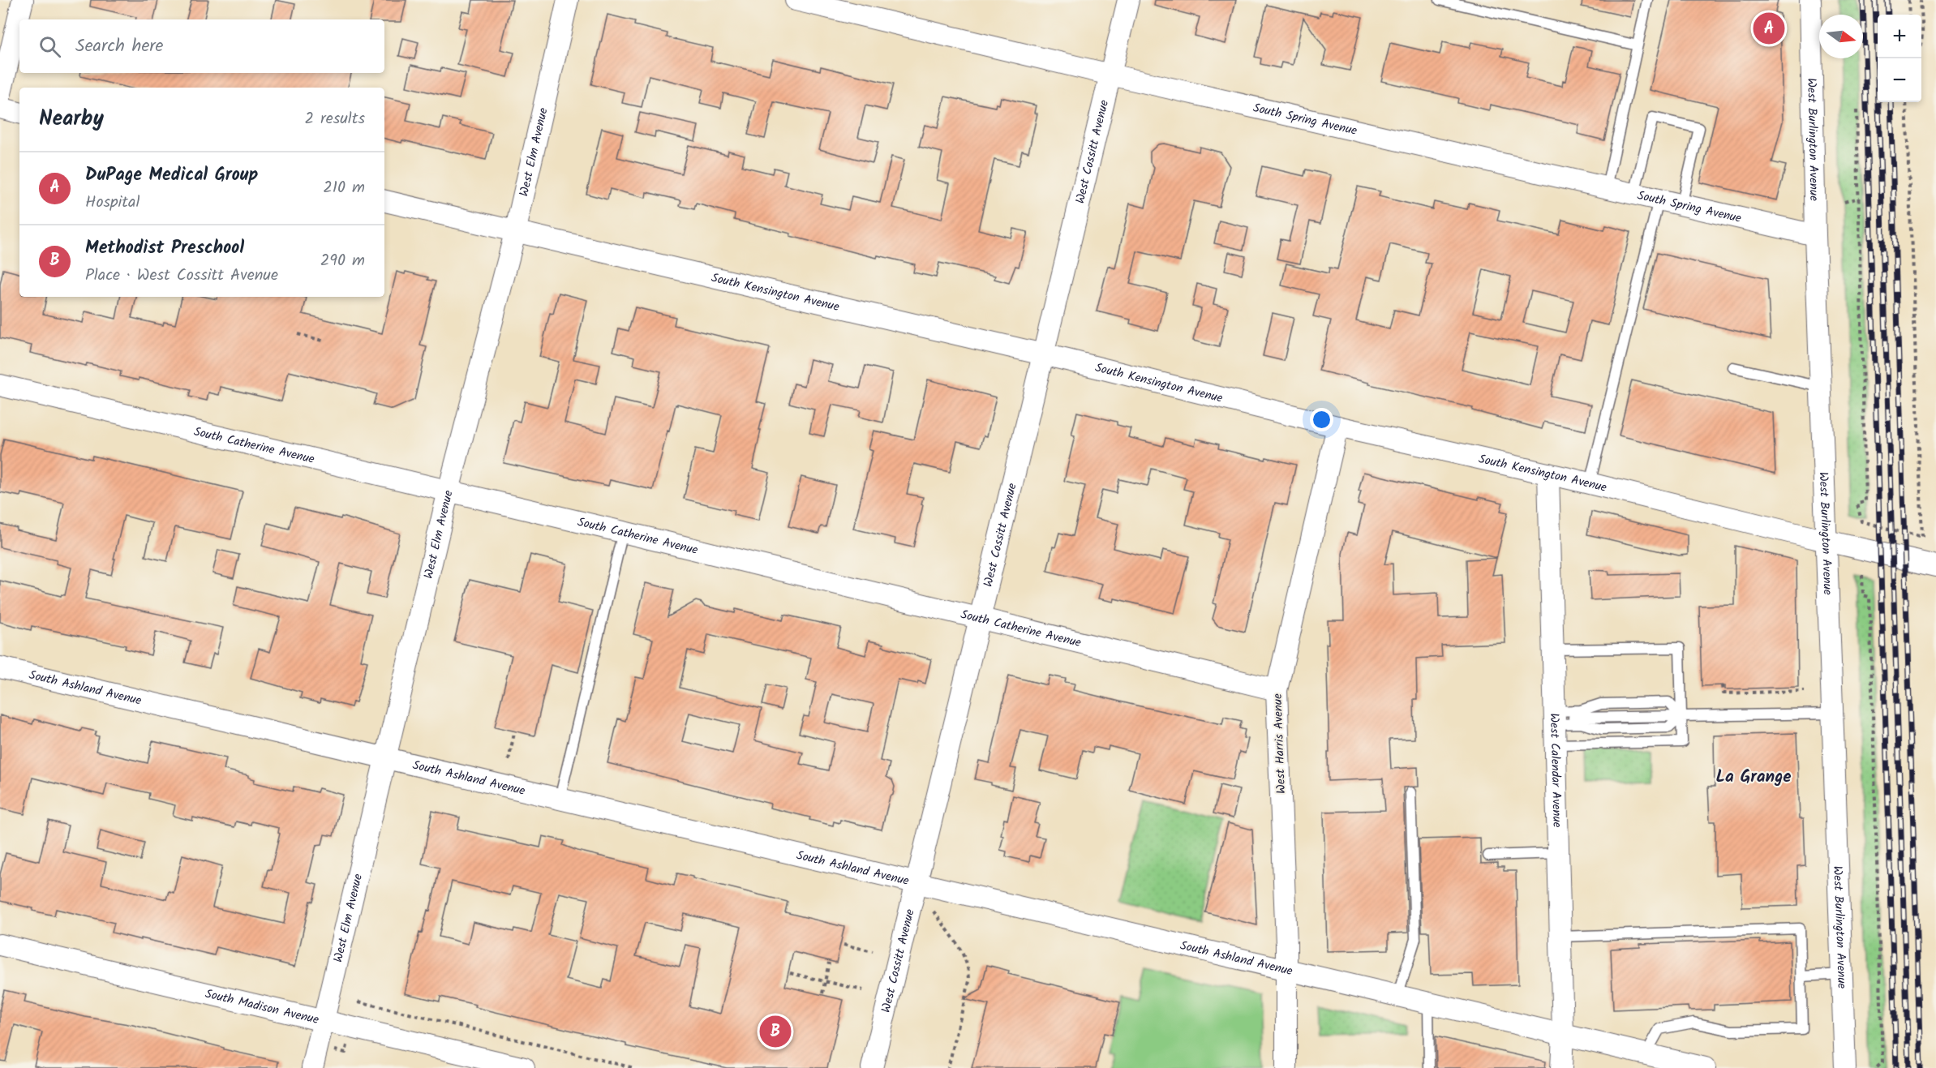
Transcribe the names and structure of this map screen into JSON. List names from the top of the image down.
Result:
{
  "streets": {
    "street": [
      "South Spring Avenue",
      "West Burlington Avenue",
      "West Elm Avenue",
      "West Cossitt Avenue",
      "South Kensington Avenue",
      "South Catherine Avenue",
      "South Ashland Avenue",
      "West Harris Avenue",
      "West Calendar Avenue",
      "South Madison Avenue"
    ]
  },
  "crossings": [
    ["South Spring Avenue", "West Burlington Avenue"],
    ["South Spring Avenue", "West Cossitt Avenue"],
    ["West Burlington Avenue", "South Kensington Avenue"],
    ["West Elm Avenue", "South Kensington Avenue"],
    ["West Elm Avenue", "South Catherine Avenue"],
    ["West Elm Avenue", "South Ashland Avenue"],
    ["West Elm Avenue", "South Madison Avenue"],
    ["West Cossitt Avenue", "South Kensington Avenue"],
    ["West Cossitt Avenue", "South Catherine Avenue"],
    ["West Cossitt Avenue", "South Ashland Avenue"],
    ["South Kensington Avenue", "West Harris Avenue"],
    ["South Kensington Avenue", "West Calendar Avenue"],
    ["South Catherine Avenue", "West Harris Avenue"],
    ["South Ashland Avenue", "West Harris Avenue"],
    ["South Ashland Avenue", "West Calendar Avenue"]
  ],
  "districts": ["La Grange"],
  "north": "right",
  "page": {
    "pins": ["A", "B"],
    "map_buttons": ["+", "−"],
    "search": "Search here",
    "heading": ["Nearby", "2 results"],
    "list": [
      {
        "mark": "A",
        "name": "DuPage Medical Group",
        "note": "Hospital",
        "value": "210 m"
      },
      {
        "mark": "B",
        "name": "Methodist Preschool",
        "note": "Place · West Cossitt Avenue",
        "value": "290 m"
      }
    ]
  }
}
